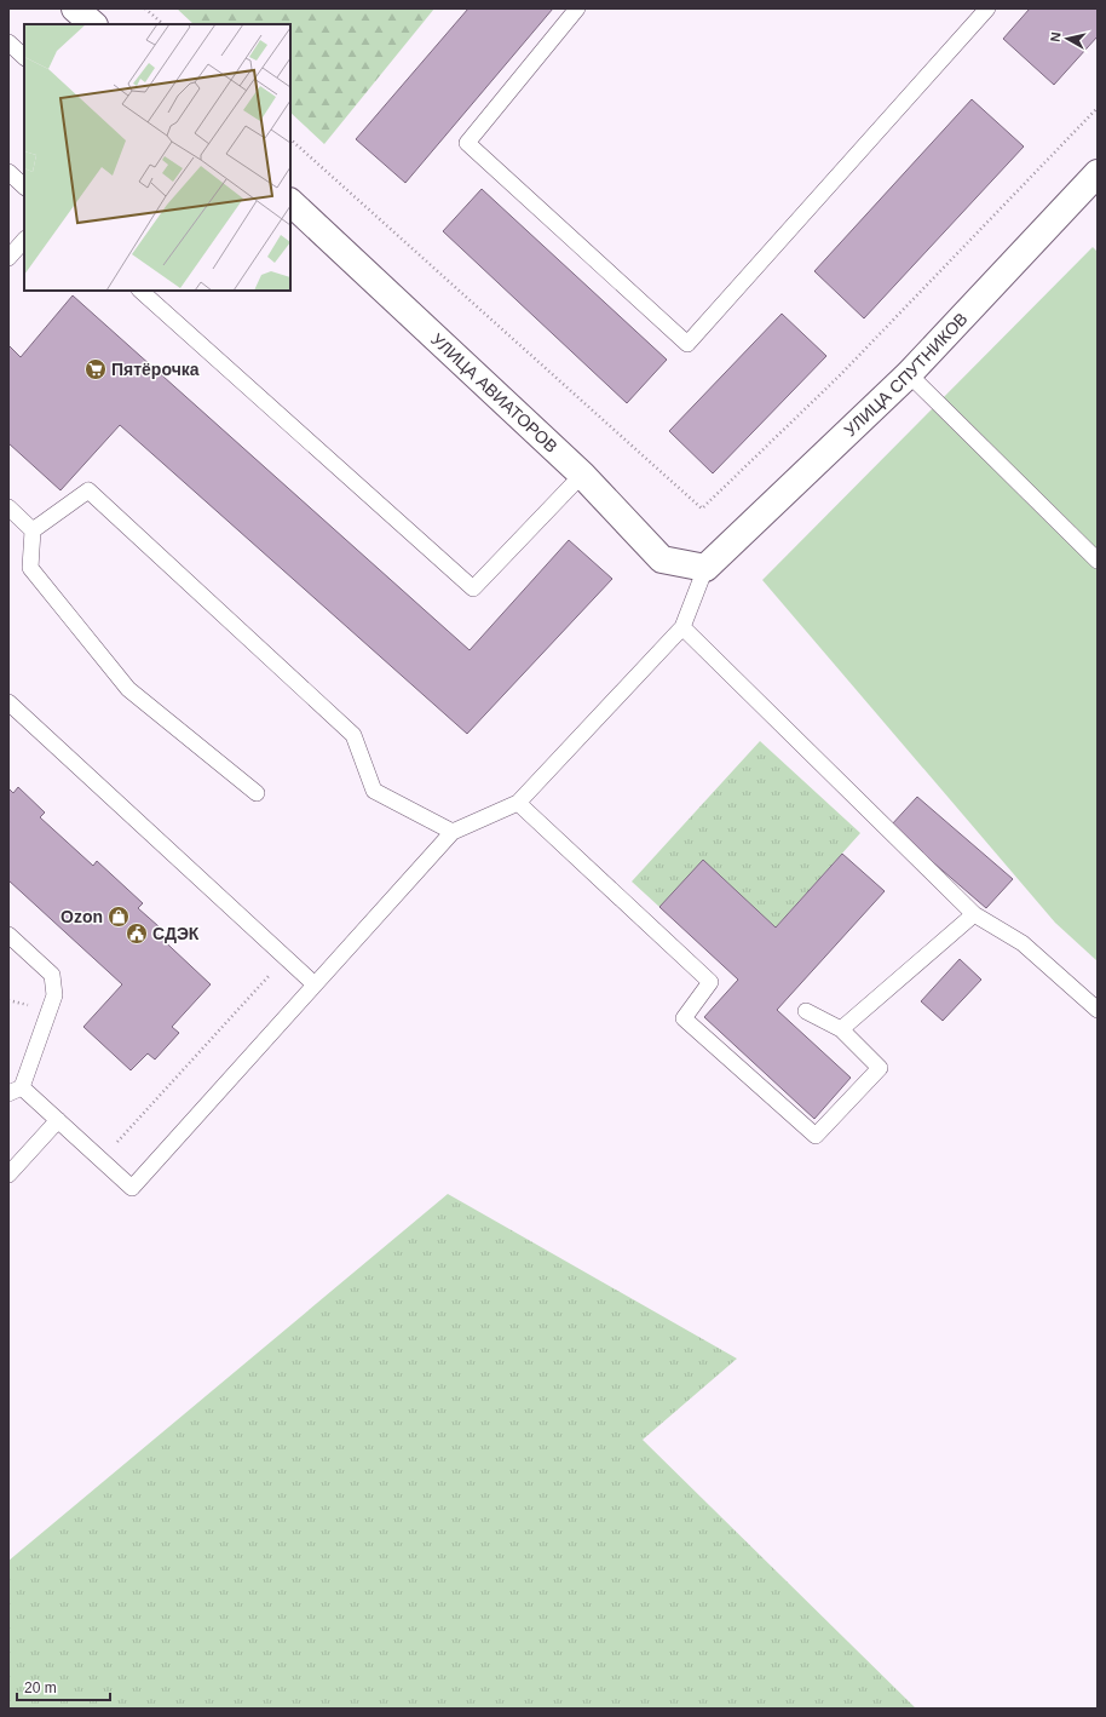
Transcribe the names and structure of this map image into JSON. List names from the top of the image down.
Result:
{
  "streets": {
    "street": ["УЛИЦА СПУТНИКОВ", "УЛИЦА АВИАТОРОВ"]
  },
  "crossings": [
    ["УЛИЦА СПУТНИКОВ", "УЛИЦА АВИАТОРОВ"]
  ],
  "places": {
    "supermarket": ["Пятёрочка"],
    "shop": ["Ozon"],
    "public building": ["СДЭК"]
  },
  "scale_bar": "20 m",
  "north": "left"
}
